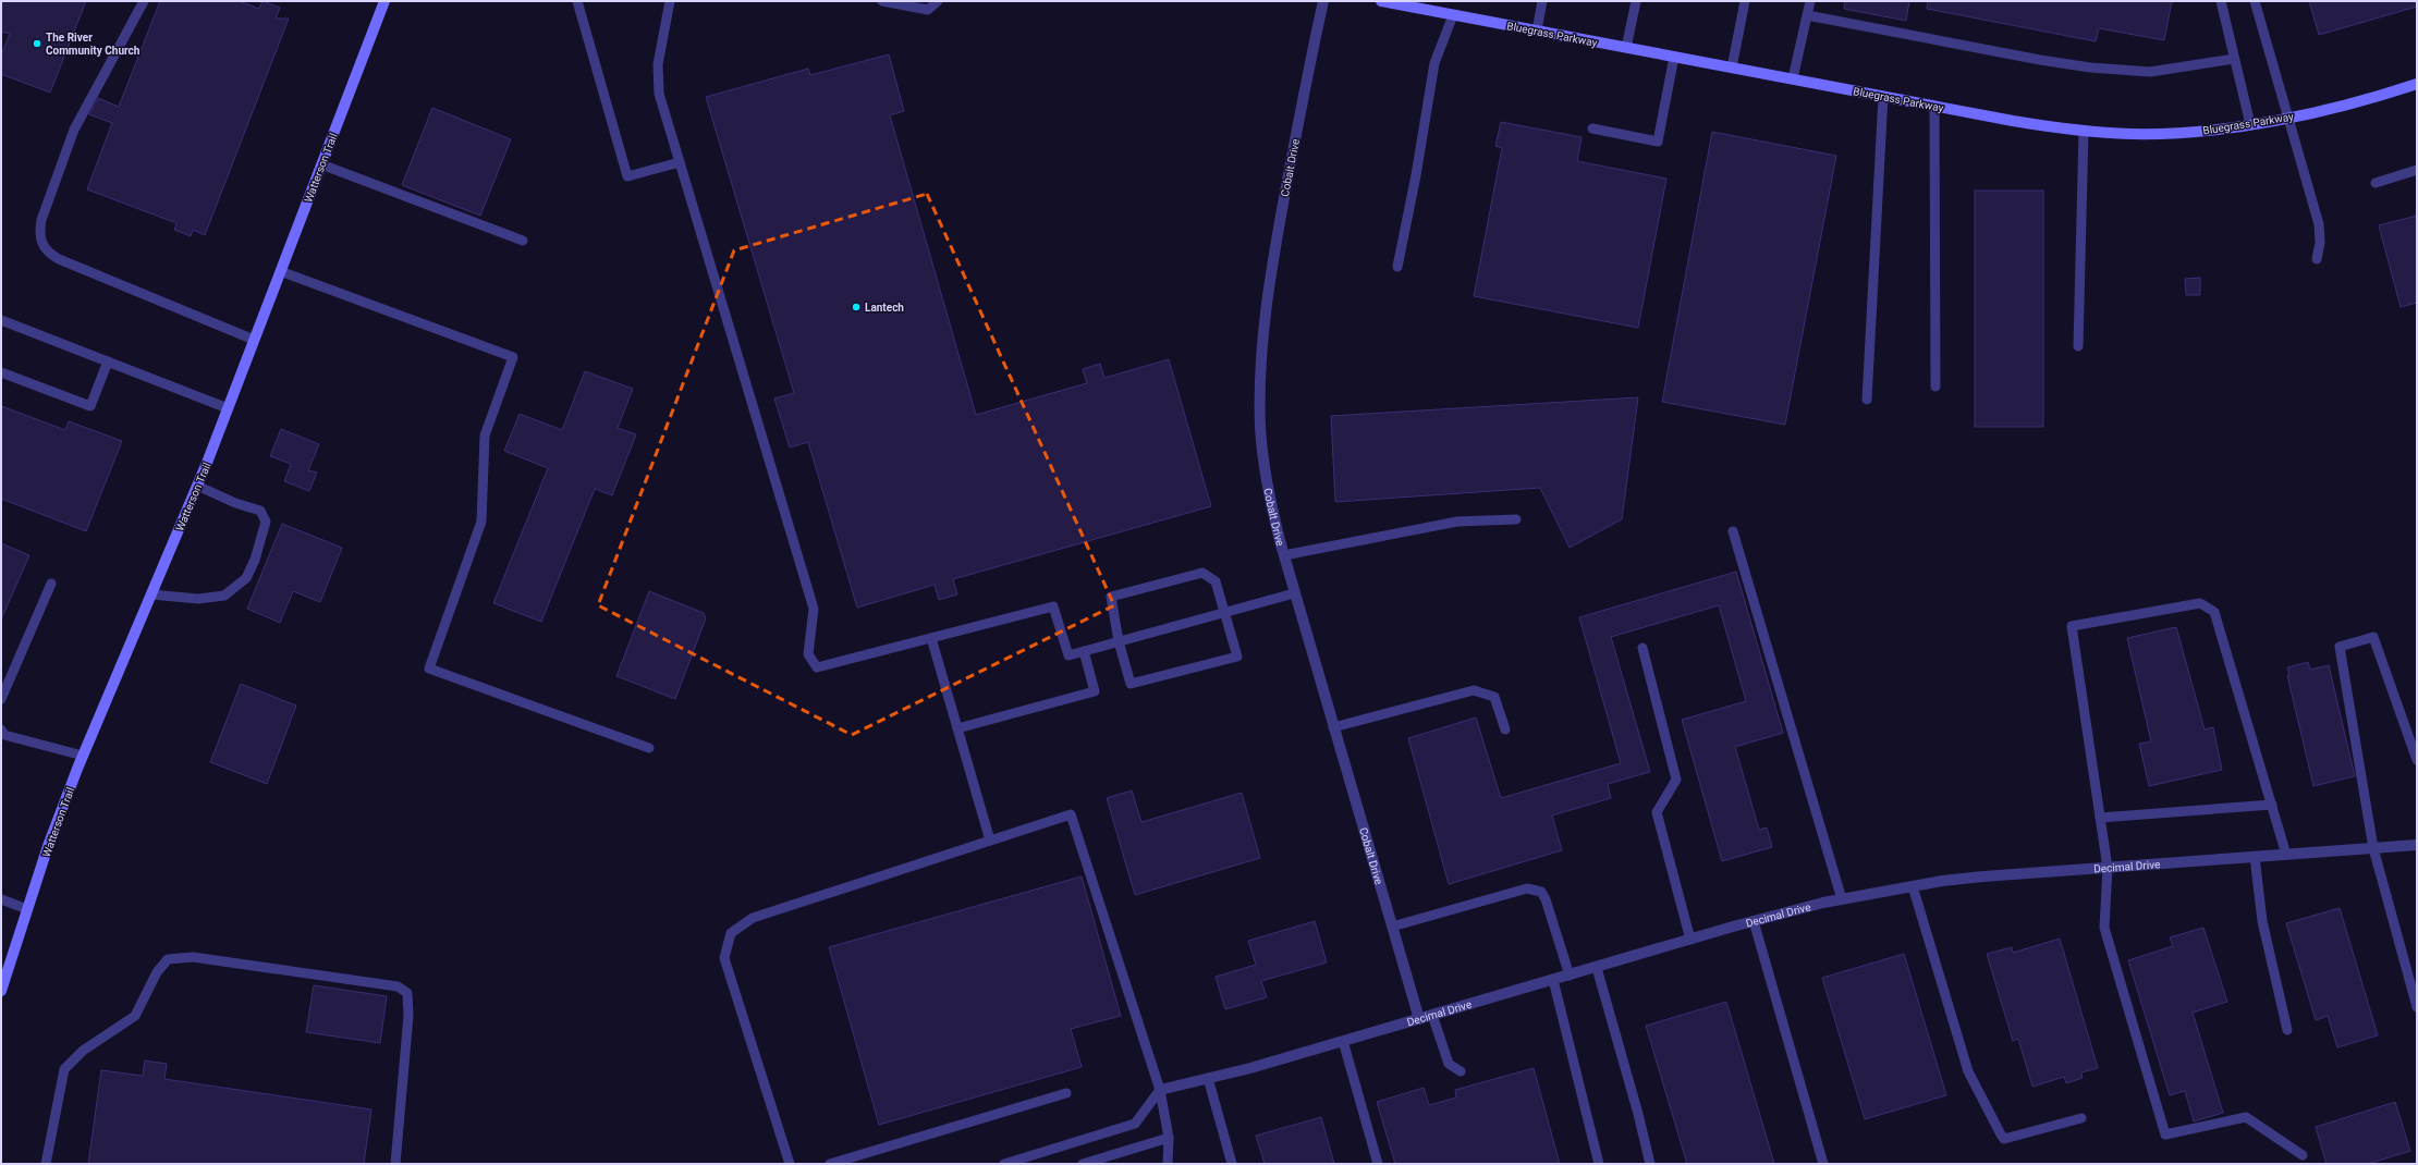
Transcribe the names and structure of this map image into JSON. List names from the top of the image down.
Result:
{
  "streets": {
    "main road": ["Bluegrass Parkway", "Watterson Trail"],
    "street": ["Cobalt Drive", "Decimal Drive"]
  },
  "crossings": [
    ["Cobalt Drive", "Decimal Drive"]
  ],
  "places": ["The River Community Church", "Lantech"]
}
